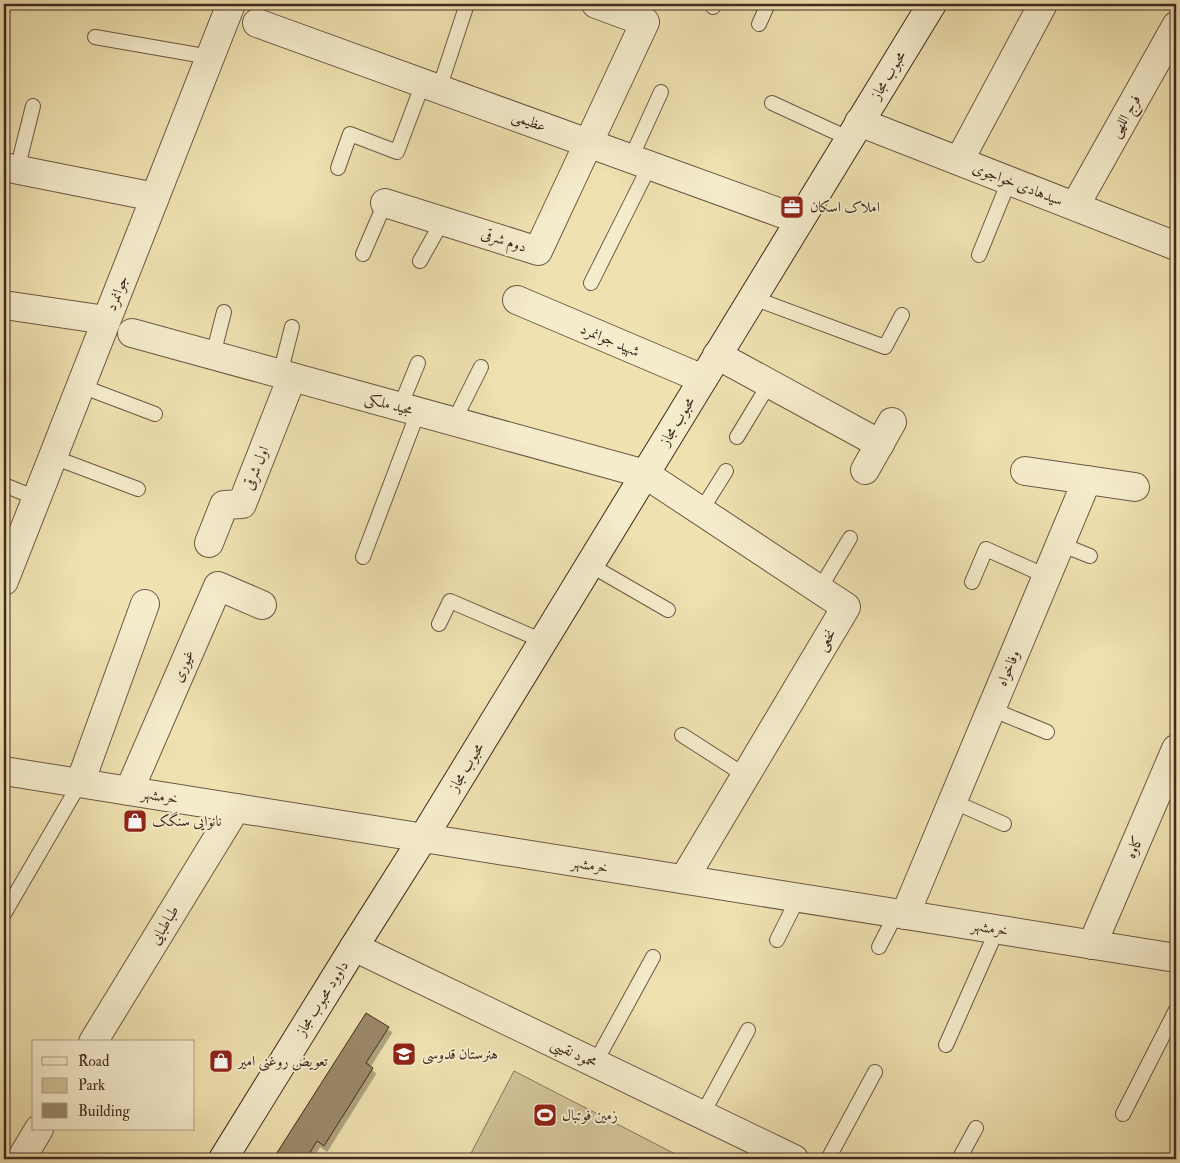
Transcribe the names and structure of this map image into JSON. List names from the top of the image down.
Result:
{
  "streets": {
    "street": [
      "محبوب مجاز",
      "فرج اللهی",
      "عظیمی",
      "سیدهادی خواجوی",
      "دوم شرقی",
      "جوانمرد",
      "شهید جوانمرد",
      "مجید ملکی",
      "اول شرقی",
      "نخعی",
      "غیوری",
      "وفاخواه",
      "خرمشهر",
      "کاوه",
      "طباطبایی",
      "داوود محبوب مجاز",
      "محمود نقیبی"
    ]
  },
  "crossings": [
    ["محبوب مجاز", "عظیمی"],
    ["محبوب مجاز", "سیدهادی خواجوی"],
    ["محبوب مجاز", "شهید جوانمرد"],
    ["محبوب مجاز", "مجید ملکی"],
    ["محبوب مجاز", "نخعی"],
    ["محبوب مجاز", "خرمشهر"],
    ["محبوب مجاز", "داوود محبوب مجاز"],
    ["فرج اللهی", "سیدهادی خواجوی"],
    ["عظیمی", "دوم شرقی"],
    ["مجید ملکی", "اول شرقی"],
    ["مجید ملکی", "نخعی"],
    ["نخعی", "خرمشهر"],
    ["غیوری", "خرمشهر"],
    ["وفاخواه", "خرمشهر"],
    ["خرمشهر", "کاوه"],
    ["خرمشهر", "طباطبایی"],
    ["خرمشهر", "داوود محبوب مجاز"],
    ["داوود محبوب مجاز", "محمود نقیبی"]
  ],
  "places": {
    "office": ["املاک اسکان"],
    "shop": ["نانوایی سنگک", "تعویض روغنی امیر"],
    "school or university": ["هنرستان قدوسی"],
    "sports": ["زمین فوتبال"]
  },
  "legend": ["Road", "Park", "Building"]
}
